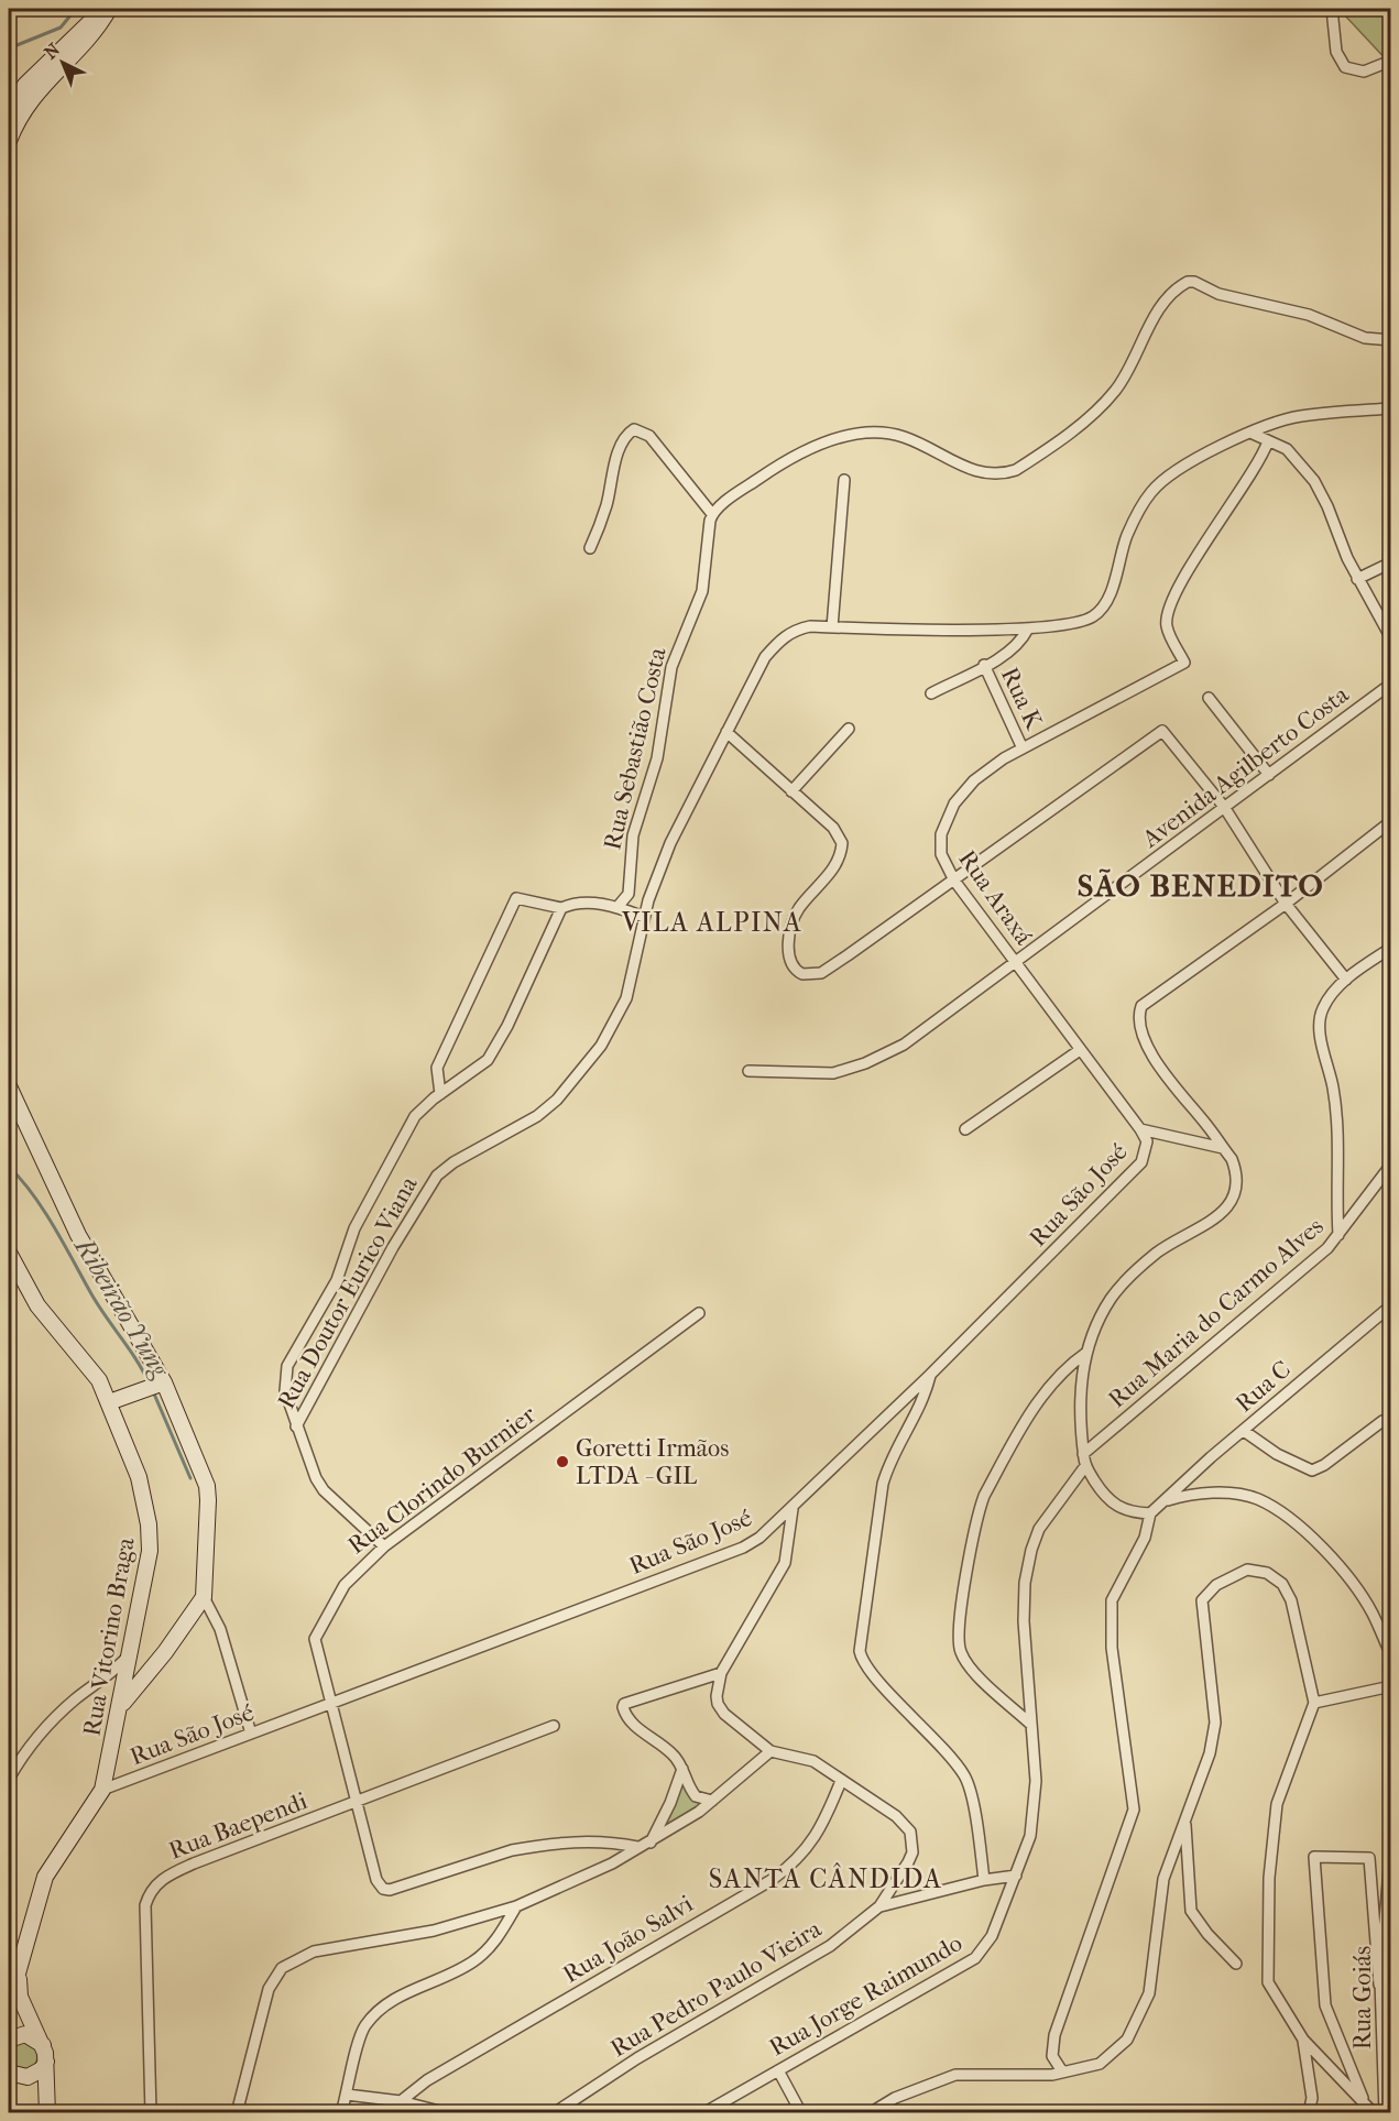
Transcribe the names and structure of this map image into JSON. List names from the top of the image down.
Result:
{
  "streets": {
    "main road": ["Rua Vitorino Braga"],
    "street": [
      "Rua K",
      "Rua Sebastião Costa",
      "Avenida Agilberto Costa",
      "Rua Araxá",
      "Rua São José",
      "Rua Doutor Eurico Viana",
      "Rua Maria do Carmo Alves",
      "Rua C",
      "Rua Clorindo Burnier",
      "Rua Baependi",
      "Rua João Salvi",
      "Rua Pedro Paulo Vieira",
      "Rua Jorge Raimundo",
      "Rua Goiás"
    ]
  },
  "crossings": [
    ["Rua K", "Rua Araxá"],
    ["Avenida Agilberto Costa", "Rua Araxá"],
    ["Rua Araxá", "Rua São José"],
    ["Rua São José", "Rua Clorindo Burnier"],
    ["Rua São José", "Rua Vitorino Braga"],
    ["Rua São José", "Rua Pedro Paulo Vieira"],
    ["Rua Doutor Eurico Viana", "Rua Clorindo Burnier"],
    ["Rua Clorindo Burnier", "Rua Baependi"],
    ["Rua João Salvi", "Rua Pedro Paulo Vieira"]
  ],
  "districts": ["SÃO BENEDITO", "VILA ALPINA", "SANTA CÂNDIDA"],
  "water": ["Ribeirão Yung"],
  "places": ["Goretti Irmãos LTDA - GIL"],
  "north": "top left"
}
